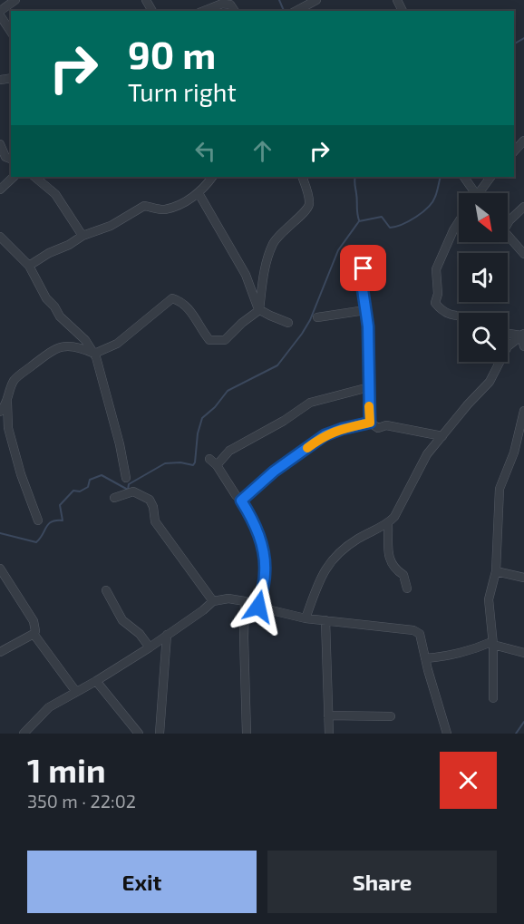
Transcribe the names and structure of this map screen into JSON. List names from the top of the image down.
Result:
{
  "north": "bottom right",
  "page": {
    "turn": ["90 m", "Turn right"],
    "heading": ["1 min", "350 m · 22:02"],
    "buttons": ["Exit", "Share"]
  }
}
